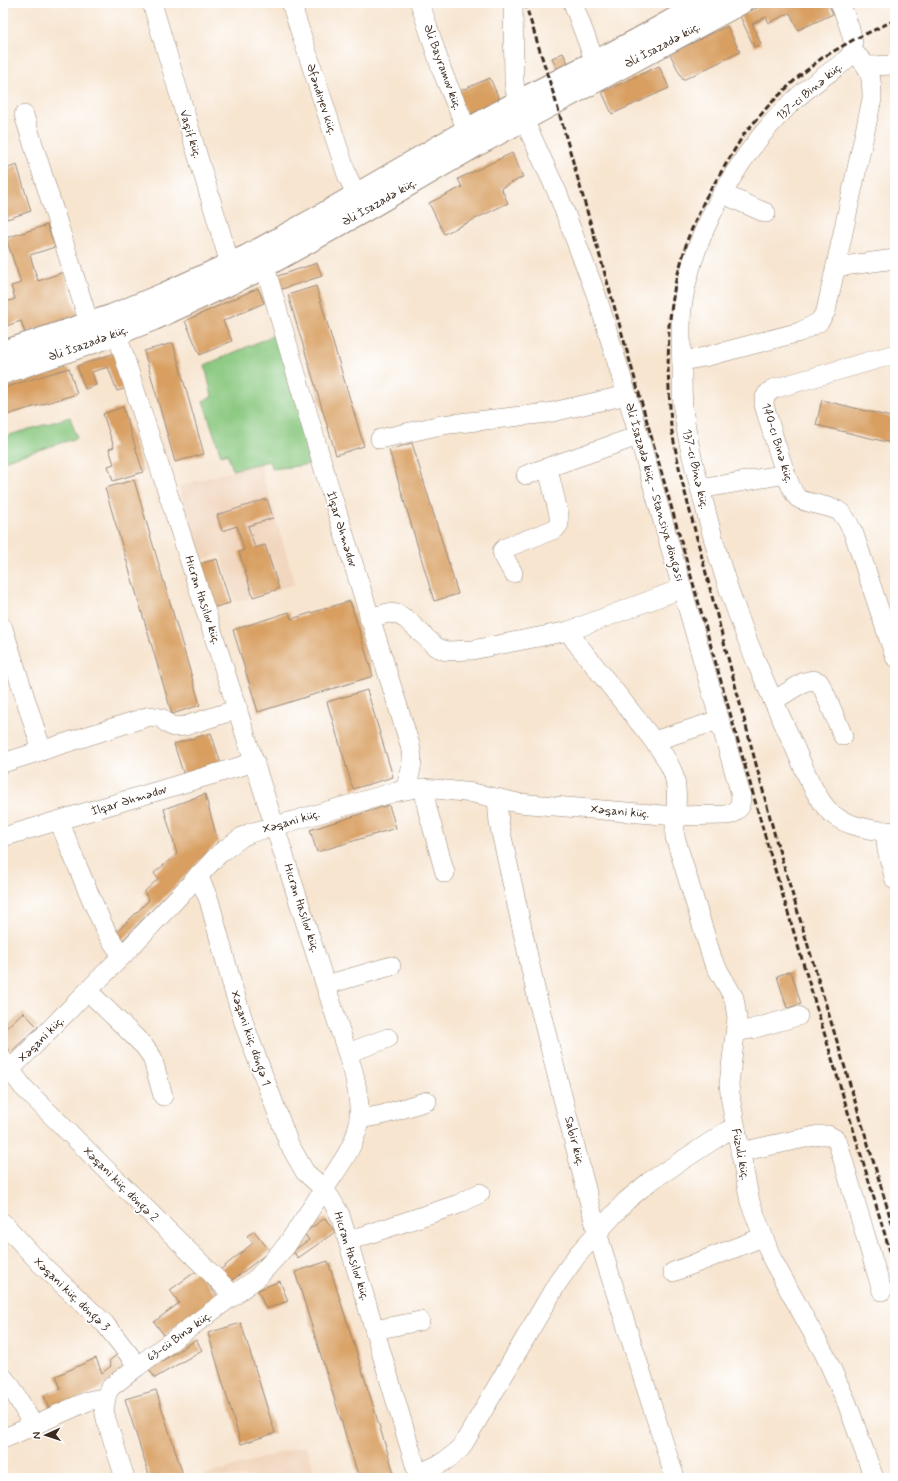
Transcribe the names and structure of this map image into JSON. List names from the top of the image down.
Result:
{
  "streets": {
    "main road": ["Əli İsazadə küç."],
    "street": [
      "Əli Bayramov küç.",
      "137-ci Binə küç.",
      "Əfəndiyev küç.",
      "Vaqif küç.",
      "140-cı Binə küç.",
      "Əli İsazadə küç. - Stansiya döngəsi",
      "İlqar Əhmədov",
      "Hicran Hasilov küç.",
      "Xəqani küç.",
      "Xəqani küç. döngə 1",
      "Sabir küç.",
      "Füzuli küç.",
      "Xəqani küç. döngə 2",
      "Xəqani küç. döngə 3",
      "63-cü Binə küç."
    ]
  },
  "crossings": [
    ["Əli İsazadə küç.", "Əli Bayramov küç."],
    ["Əli İsazadə küç.", "Əfəndiyev küç."],
    ["Əli İsazadə küç.", "Vaqif küç."],
    ["Əli İsazadə küç.", "Əli İsazadə küç. - Stansiya döngəsi"],
    ["Əli İsazadə küç.", "İlqar Əhmədov"],
    ["Əli İsazadə küç.", "Hicran Hasilov küç."],
    ["Əli İsazadə küç. - Stansiya döngəsi", "Xəqani küç."],
    ["Əli İsazadə küç. - Stansiya döngəsi", "Füzuli küç."],
    ["İlqar Əhmədov", "Hicran Hasilov küç."],
    ["İlqar Əhmədov", "Xəqani küç."],
    ["Hicran Hasilov küç.", "Xəqani küç."],
    ["Hicran Hasilov küç.", "Xəqani küç. döngə 1"],
    ["Hicran Hasilov küç.", "63-cü Binə küç."],
    ["Xəqani küç.", "Xəqani küç. döngə 1"],
    ["Xəqani küç.", "Sabir küç."],
    ["Xəqani küç.", "Füzuli küç."],
    ["Xəqani küç.", "Xəqani küç. döngə 2"],
    ["Xəqani küç. döngə 1", "63-cü Binə küç."],
    ["Xəqani küç. döngə 2", "63-cü Binə küç."],
    ["Xəqani küç. döngə 3", "63-cü Binə küç."]
  ],
  "north": "left"
}
